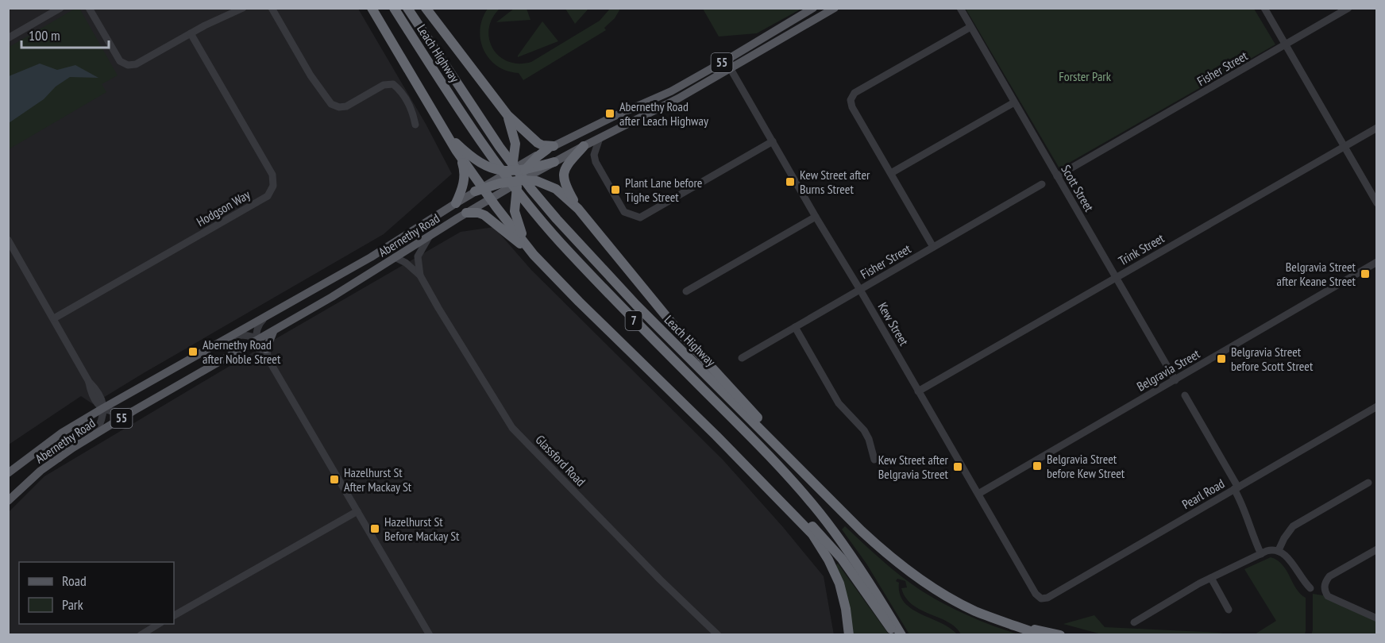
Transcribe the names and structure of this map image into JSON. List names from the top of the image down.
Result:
{
  "streets": {
    "highway": ["Leach Highway", "7"],
    "main road": ["55", "Abernethy Road"],
    "street": [
      "Fisher Street",
      "Scott Street",
      "Hodgson Way",
      "Trink Street",
      "Kew Street",
      "Belgravia Street",
      "Glassford Road",
      "Pearl Road"
    ]
  },
  "crossings": [
    ["Leach Highway", "7"],
    ["55", "7"],
    ["55", "Kew Street"],
    ["Fisher Street", "Scott Street"],
    ["Fisher Street", "Kew Street"],
    ["Scott Street", "Trink Street"],
    ["Scott Street", "Belgravia Street"],
    ["Abernethy Road", "7"],
    ["Abernethy Road", "Glassford Road"],
    ["Trink Street", "Kew Street"],
    ["Kew Street", "Belgravia Street"],
    ["Kew Street", "Pearl Road"]
  ],
  "parks": ["Forster Park"],
  "places": {
    "transit": [
      "Abernethy Road after Leach Highway",
      "Kew Street after Burns Street",
      "Plant Lane before Tighe Street",
      "Belgravia Street after Keane Street",
      "Abernethy Road after Noble Street",
      "Belgravia Street before Scott Street",
      "Belgravia Street before Kew Street",
      "Kew Street after Belgravia Street",
      "Hazelhurst St After Mackay St",
      "Hazelhurst St Before Mackay St"
    ]
  },
  "legend": ["Road", "Park"],
  "scale_bar": "100 m"
}
